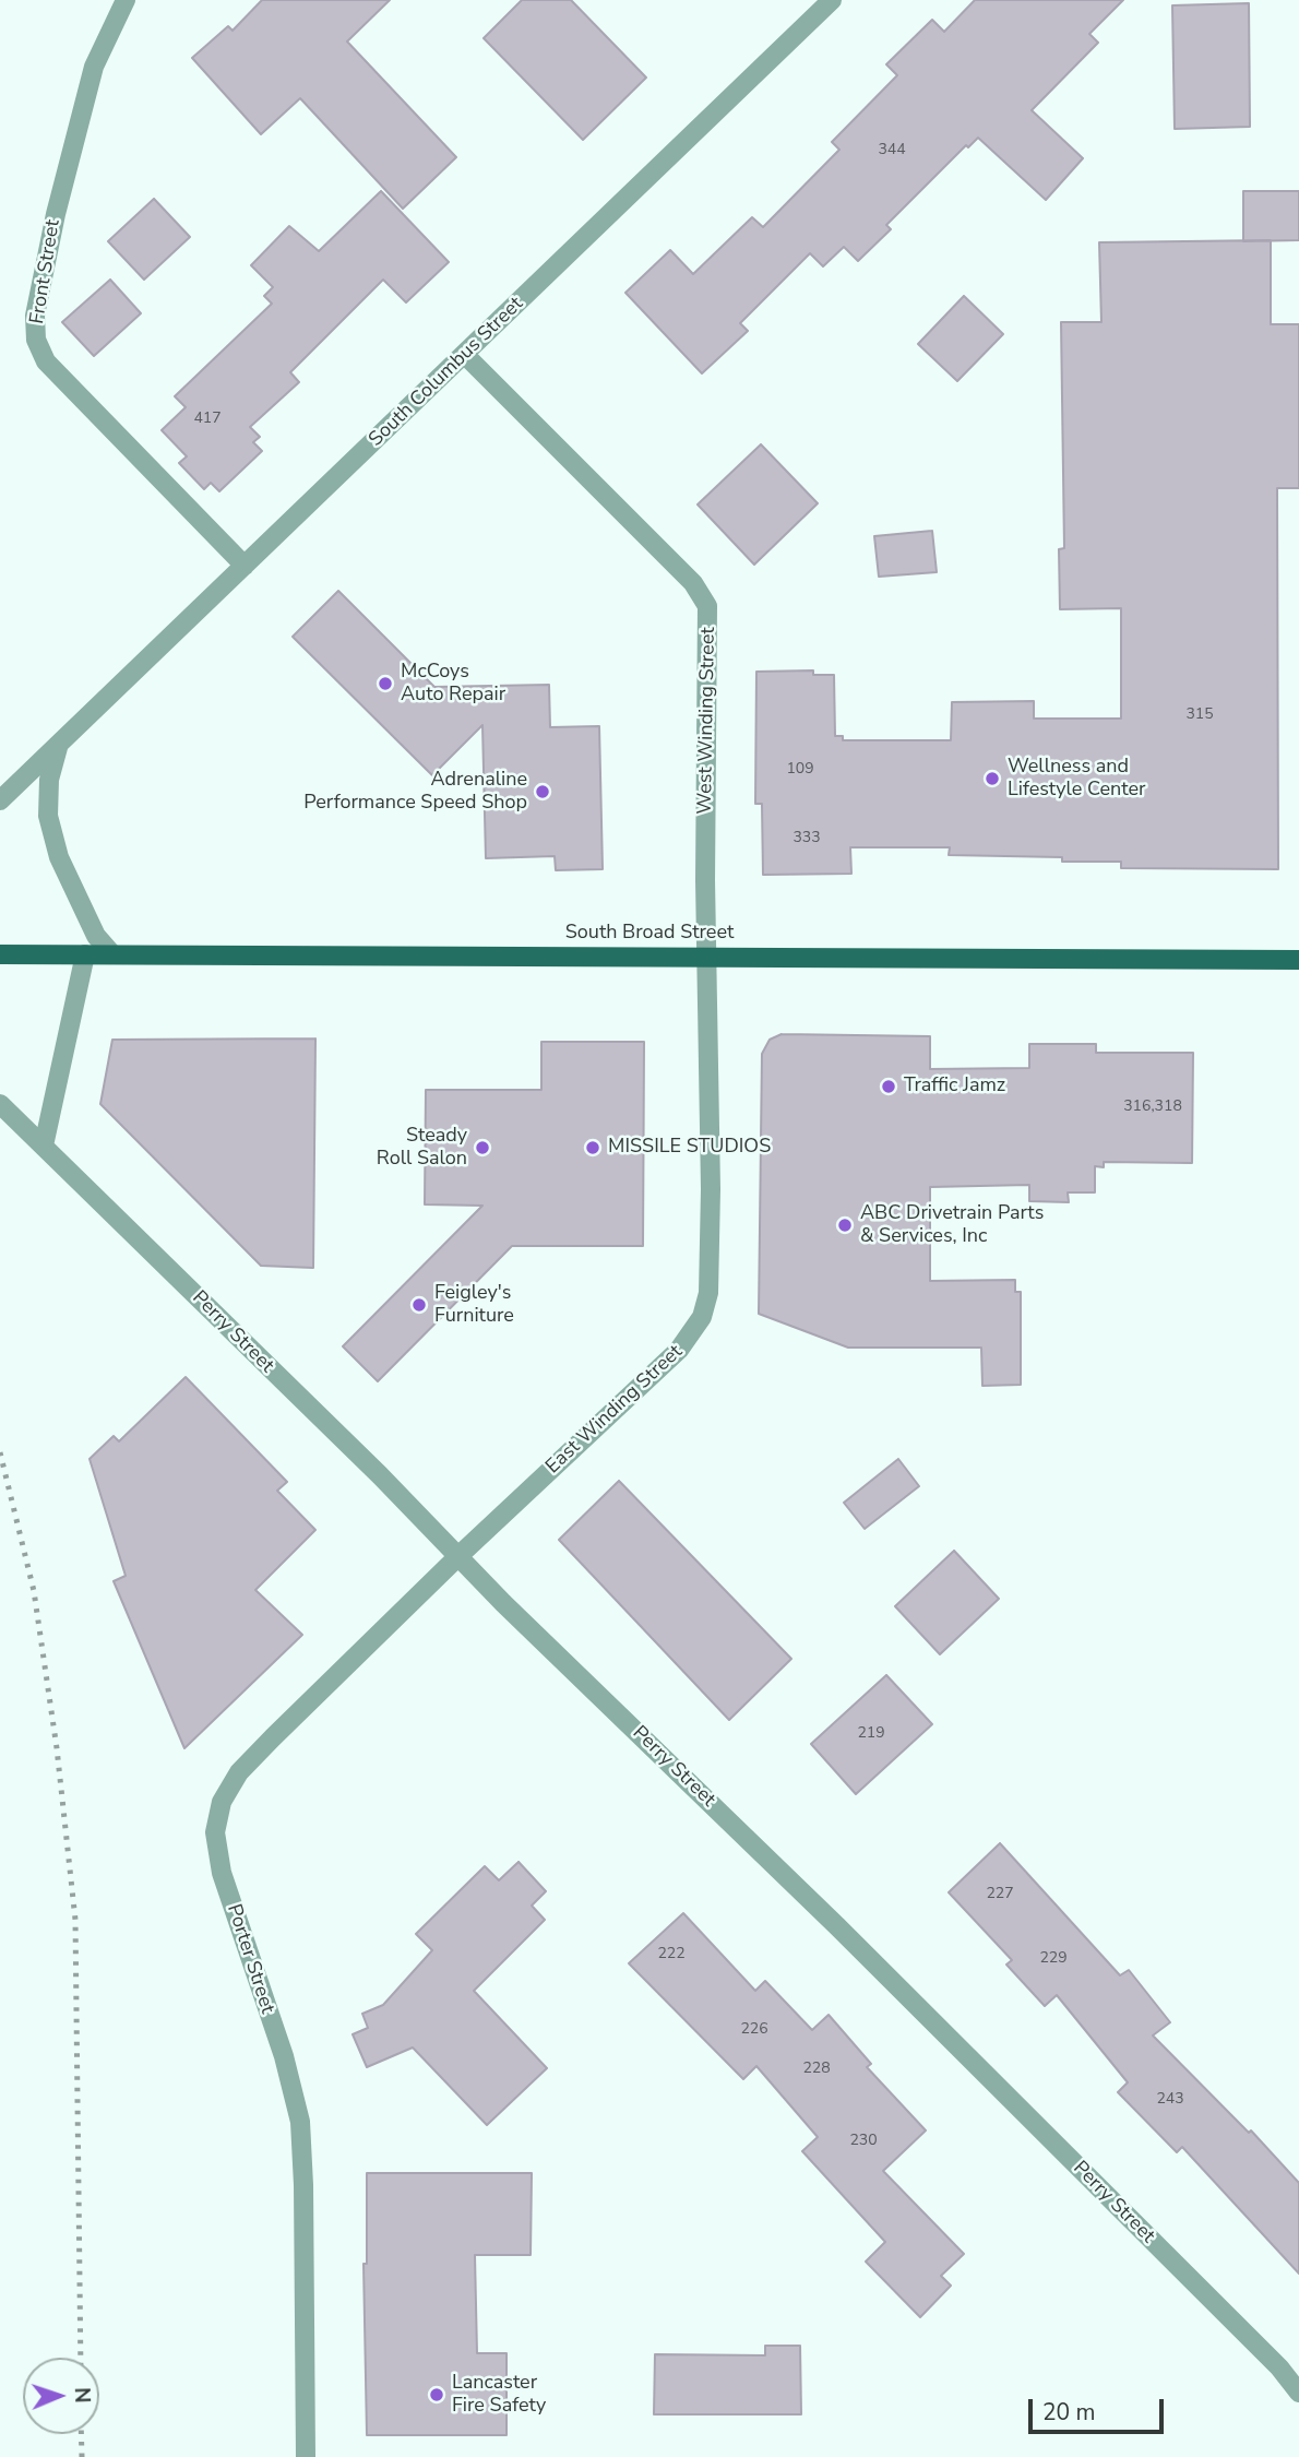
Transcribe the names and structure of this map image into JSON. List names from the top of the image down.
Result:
{
  "streets": {
    "main road": ["South Broad Street"],
    "street": [
      "Front Street",
      "South Columbus Street",
      "West Winding Street",
      "Perry Street",
      "East Winding Street",
      "Porter Street"
    ]
  },
  "crossings": [
    ["Front Street", "South Columbus Street"],
    ["South Columbus Street", "West Winding Street"],
    ["West Winding Street", "South Broad Street"],
    ["West Winding Street", "East Winding Street"],
    ["South Broad Street", "East Winding Street"],
    ["Perry Street", "East Winding Street"],
    ["Perry Street", "Porter Street"],
    ["East Winding Street", "Porter Street"]
  ],
  "places": [
    "McCoys Auto Repair",
    "Wellness and Lifestyle Center",
    "Adrenaline Performance Speed Shop",
    "Traffic Jamz",
    "Steady Roll Salon",
    "MISSILE STUDIOS",
    "ABC Drivetrain Parts & Services, Inc",
    "Feigley's Furniture",
    "Lancaster Fire Safety"
  ],
  "house_numbers": [
    "344",
    "417",
    "315",
    "109",
    "333",
    "316,318",
    "219",
    "227",
    "222",
    "229",
    "226",
    "228",
    "243",
    "230"
  ],
  "scale_bar": "20 m",
  "north": "right"
}
